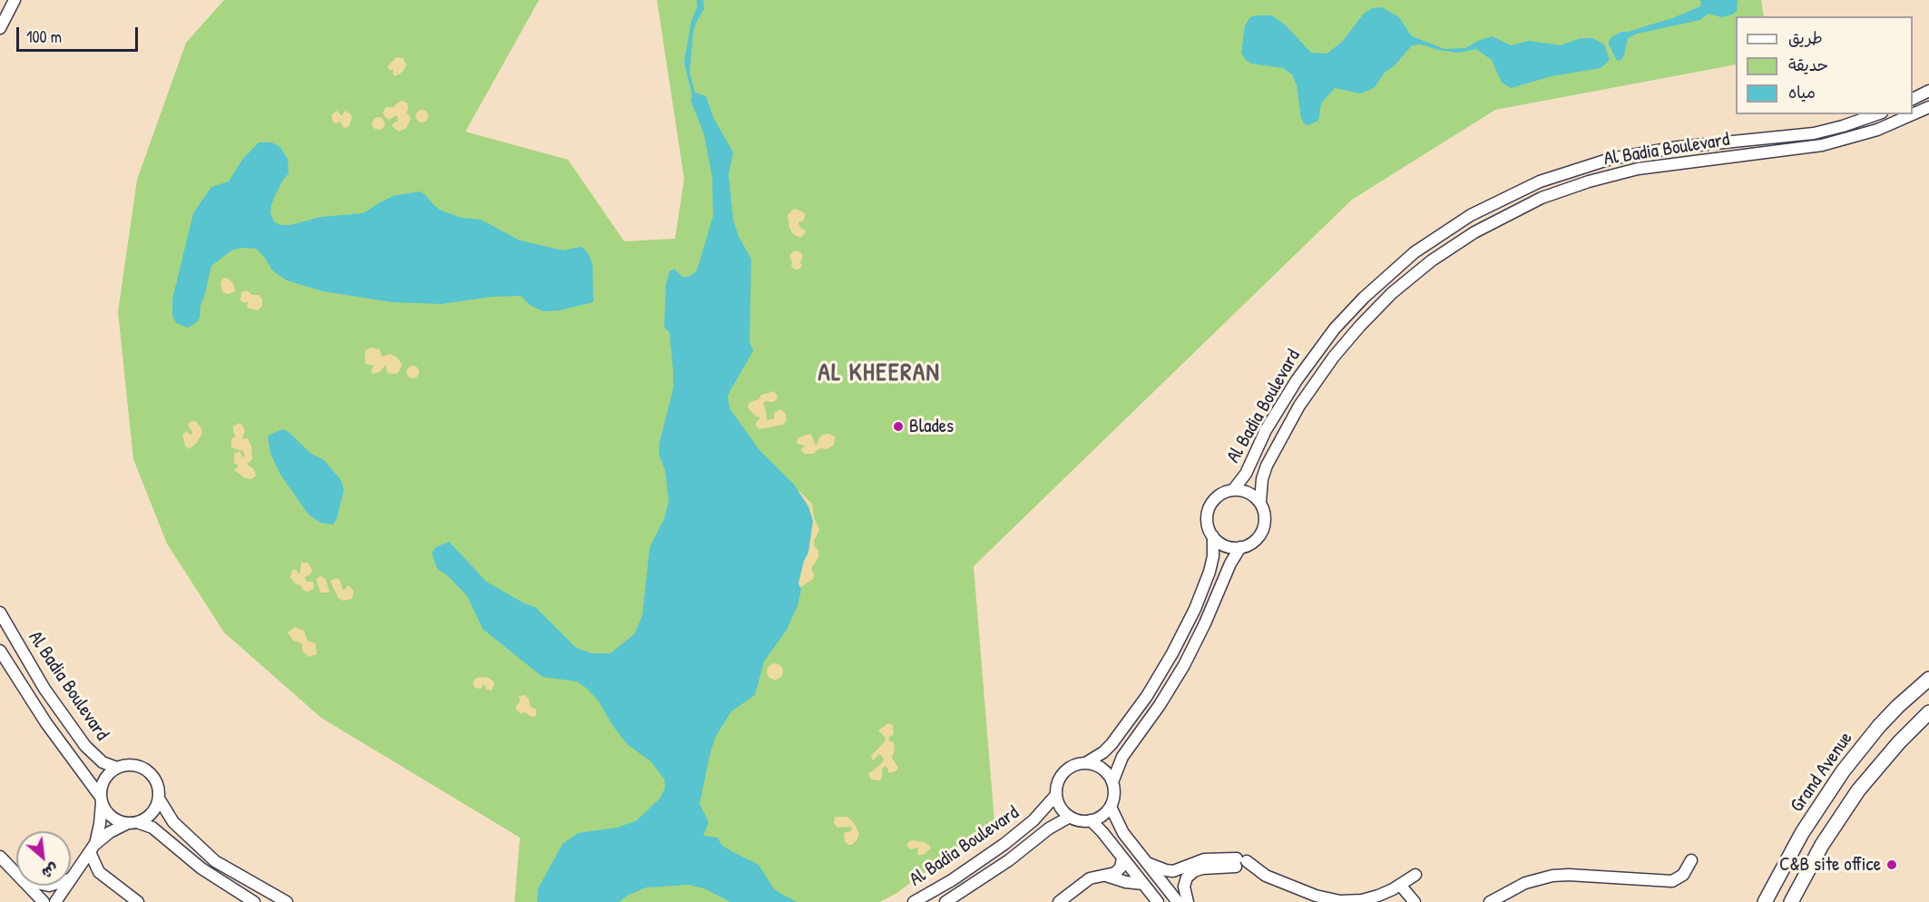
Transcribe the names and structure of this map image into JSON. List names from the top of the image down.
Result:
{
  "streets": {
    "main road": ["Grand Avenue"],
    "street": ["Al Badia Boulevard"]
  },
  "districts": ["AL KHEERAN"],
  "places": ["Blades", "C&B site office"],
  "legend": ["طريق", "حديقة", "مياه"],
  "scale_bar": "100 m",
  "north": "bottom right"
}
